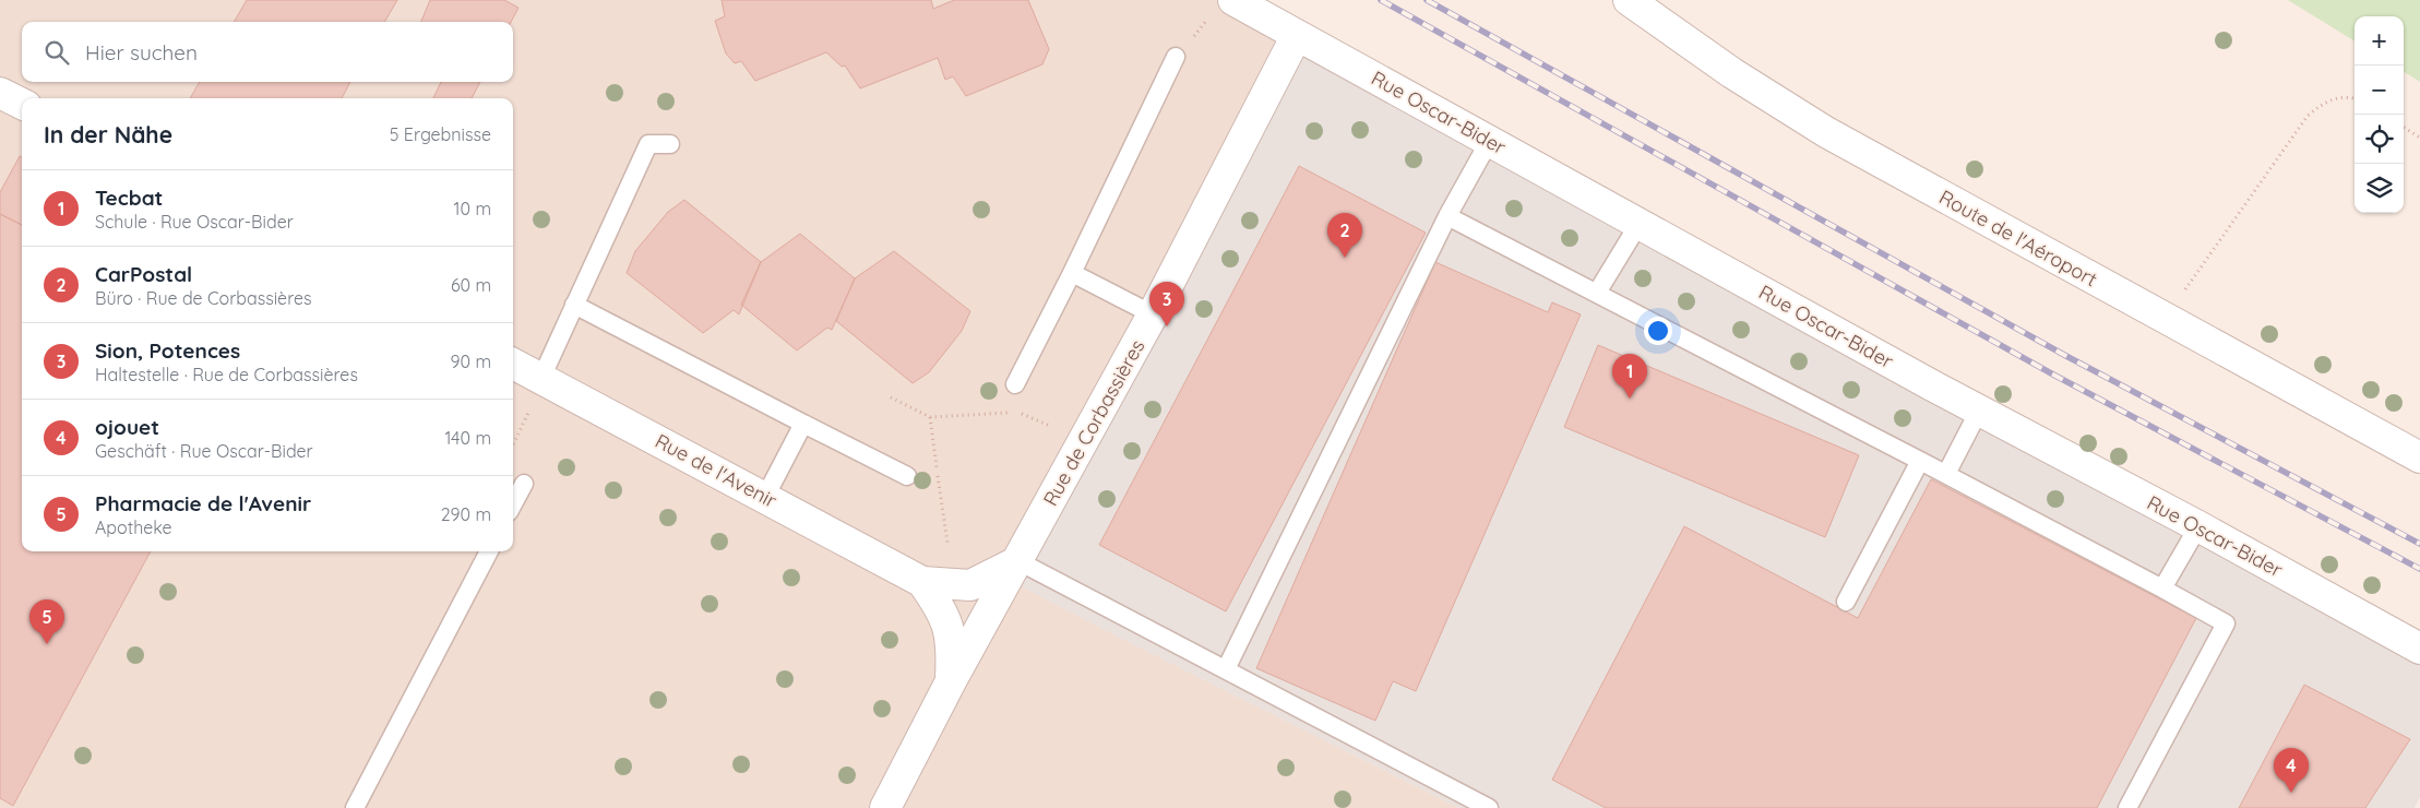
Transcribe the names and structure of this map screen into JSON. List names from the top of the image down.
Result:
{
  "streets": {
    "street": [
      "Rue Oscar-Bider",
      "Route de l'Aéroport",
      "Rue de Corbassières",
      "Rue de l'Avenir"
    ]
  },
  "crossings": [
    ["Rue Oscar-Bider", "Rue de Corbassières"],
    ["Rue de Corbassières", "Rue de l'Avenir"]
  ],
  "page": {
    "map_buttons": ["+", "−"],
    "search": "Hier suchen",
    "heading": ["In der Nähe", "5 Ergebnisse"],
    "list": [
      {
        "mark": "1",
        "name": "Tecbat",
        "note": "Schule · Rue Oscar-Bider",
        "value": "10 m"
      },
      {
        "mark": "2",
        "name": "CarPostal",
        "note": "Büro · Rue de Corbassières",
        "value": "60 m"
      },
      {
        "mark": "3",
        "name": "Sion, Potences",
        "note": "Haltestelle · Rue de Corbassières",
        "value": "90 m"
      },
      {
        "mark": "4",
        "name": "ojouet",
        "note": "Geschäft · Rue Oscar-Bider",
        "value": "140 m"
      },
      {
        "mark": "5",
        "name": "Pharmacie de l'Avenir",
        "note": "Apotheke",
        "value": "290 m"
      }
    ],
    "pins": [
      "2",
      "3",
      "1",
      "5",
      "4"
    ]
  }
}
